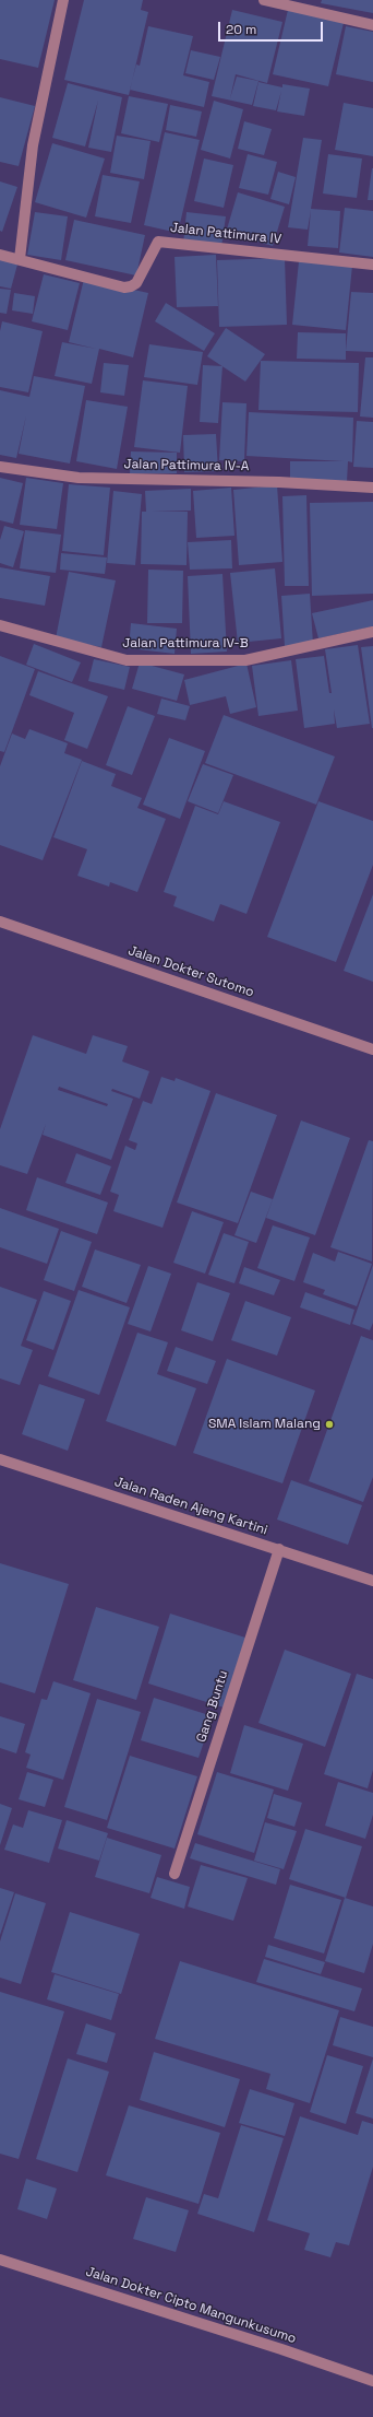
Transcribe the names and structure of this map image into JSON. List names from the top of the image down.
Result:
{
  "streets": {
    "street": [
      "Jalan Pattimura IV",
      "Jalan Pattimura IV-A",
      "Jalan Pattimura IV-B",
      "Jalan Dokter Sutomo",
      "Jalan Raden Ajeng Kartini",
      "Gang Buntu",
      "Jalan Dokter Cipto Mangunkusumo"
    ]
  },
  "crossings": [
    ["Jalan Raden Ajeng Kartini", "Gang Buntu"]
  ],
  "places": ["SMA Islam Malang"],
  "scale_bar": "20 m"
}
